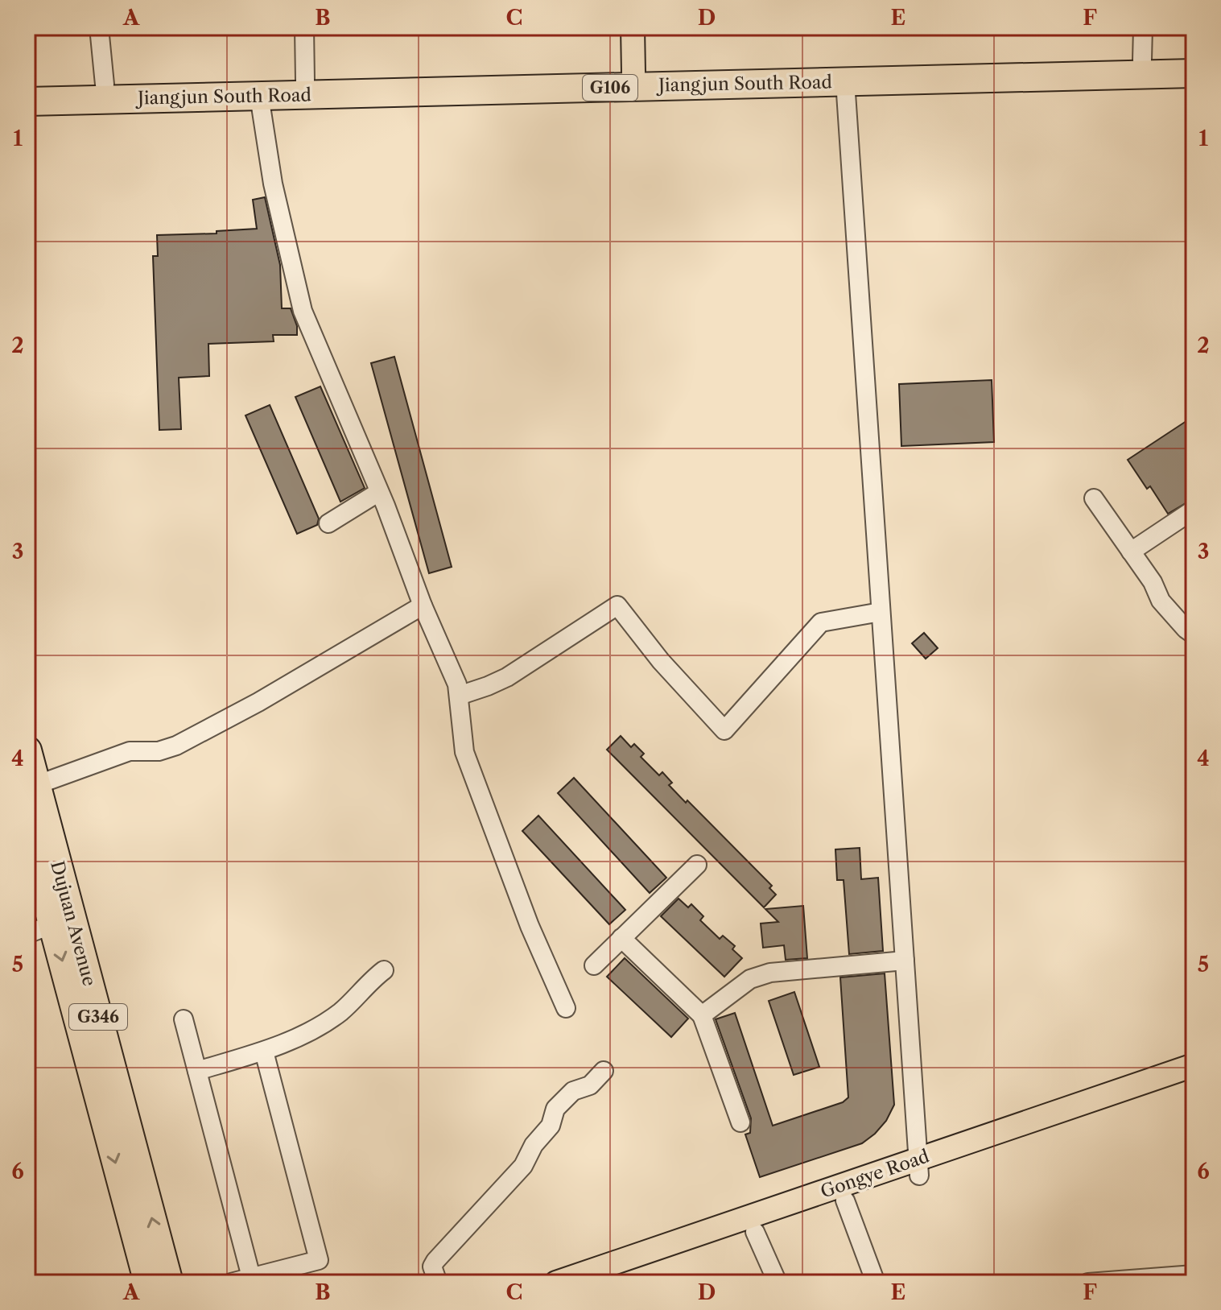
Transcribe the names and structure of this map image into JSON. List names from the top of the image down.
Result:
{
  "streets": {
    "highway": [
      "Jiangjun South Road",
      "G106",
      "Dujuan Avenue",
      "G346"
    ],
    "main road": ["Gongye Road"]
  },
  "grid": {
    "columns": [
      "A",
      "B",
      "C",
      "D",
      "E",
      "F"
    ],
    "rows": [
      "1",
      "2",
      "3",
      "4",
      "5",
      "6"
    ]
  }
}
